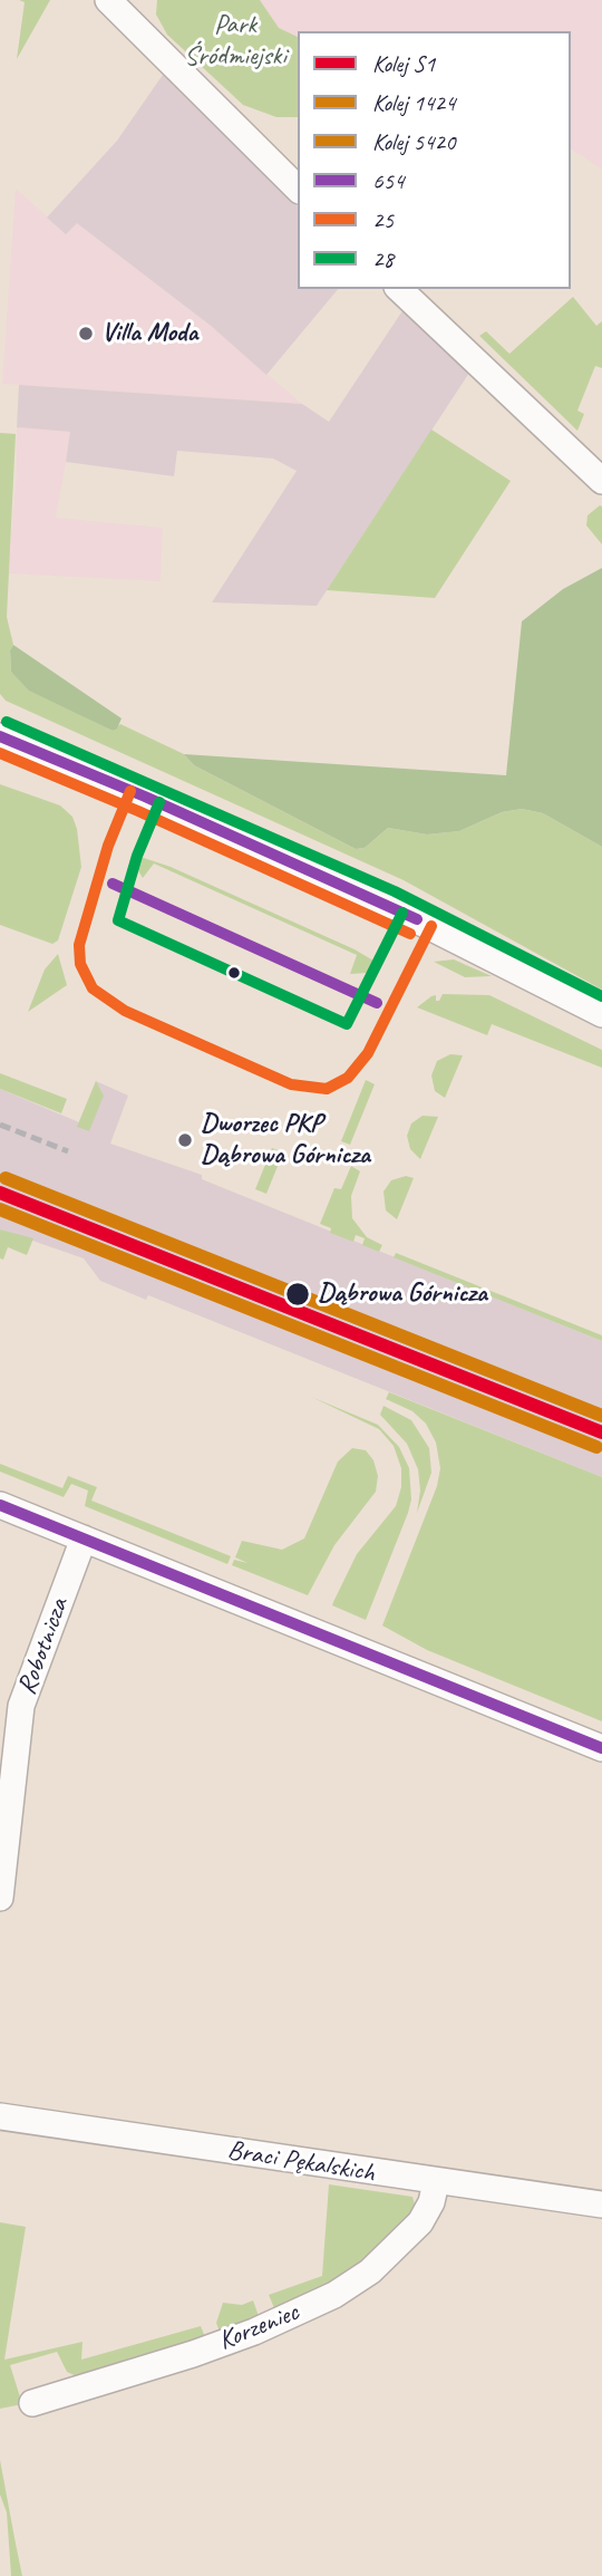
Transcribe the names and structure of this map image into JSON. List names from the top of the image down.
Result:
{
  "streets": {
    "street": ["Robotnicza", "Braci Pękalskich", "Korzeniec"]
  },
  "crossings": [
    ["Braci Pękalskich", "Korzeniec"]
  ],
  "parks": ["Park Śródmiejski"],
  "places": ["Villa Moda", "Dworzec PKP Dąbrowa Górnicza", "Dąbrowa Górnicza"],
  "lines": [
    "transit line 28",
    "transit line 654",
    "transit line 25",
    "rail line 5420",
    "rail line S1",
    "rail line 1424"
  ],
  "legend": [
    "Kolej S1",
    "Kolej 1424",
    "Kolej 5420",
    "654",
    "25",
    "28"
  ]
}
